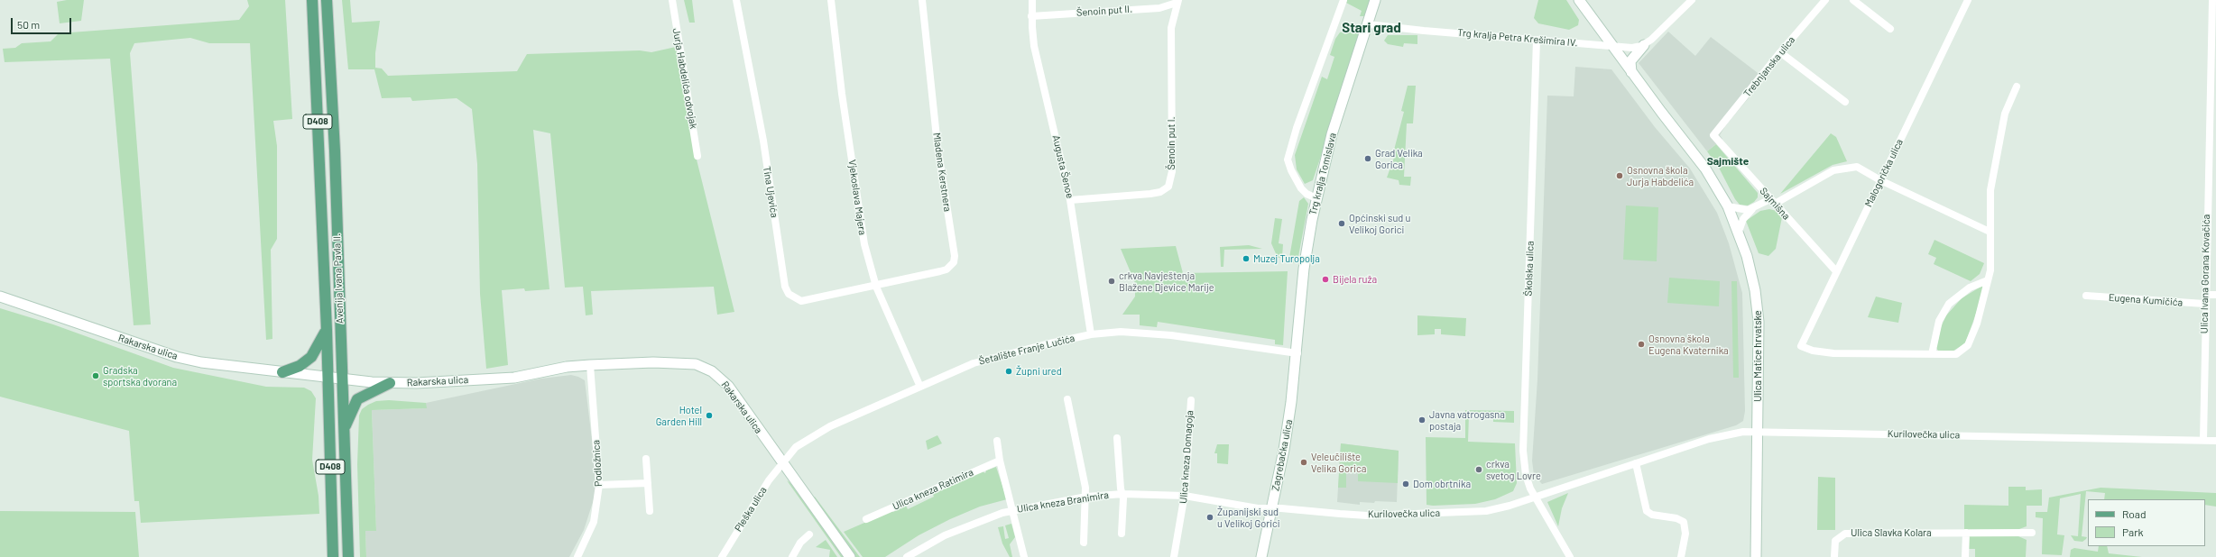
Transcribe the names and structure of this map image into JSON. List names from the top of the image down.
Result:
{
  "streets": {
    "main road": [
      "D408",
      "Trg kralja Tomislava",
      "Avenija Ivana Pavla II.",
      "Rakarska ulica",
      "Ulica Matice hrvatske",
      "Zagrebačka ulica"
    ],
    "street": [
      "Šenoin put II.",
      "Trg kralja Petra Krešimira IV.",
      "Trebnjanska ulica",
      "Jurja Habdelića odvojak",
      "Šenoin put I.",
      "Augusta Šenoe",
      "Mladena Kerstnera",
      "Malogorička ulica",
      "Tina Ujevića",
      "Vjekoslava Majera",
      "Sajmišna",
      "Školska ulica",
      "Ulica Ivana Gorana Kovačića",
      "Eugena Kumičića",
      "Šetalište Franje Lučića",
      "Kurilovečka ulica",
      "Ulica kneza Domagoja",
      "Podložnica",
      "Ulica kneza Ratimira",
      "Ulica kneza Branimira",
      "Pleška ulica",
      "Ulica Slavka Kolara"
    ]
  },
  "crossings": [
    ["Šenoin put II.", "Šenoin put I."],
    ["Šenoin put II.", "Augusta Šenoe"],
    ["Trg kralja Petra Krešimira IV.", "Trg kralja Tomislava"],
    ["Trg kralja Petra Krešimira IV.", "Školska ulica"],
    ["Trg kralja Petra Krešimira IV.", "Ulica Matice hrvatske"],
    ["Trebnjanska ulica", "Sajmišna"],
    ["Šenoin put I.", "Augusta Šenoe"],
    ["Augusta Šenoe", "Šetalište Franje Lučića"],
    ["Mladena Kerstnera", "Tina Ujevića"],
    ["Mladena Kerstnera", "Vjekoslava Majera"],
    ["Malogorička ulica", "Sajmišna"],
    ["Trg kralja Tomislava", "Šetalište Franje Lučića"],
    ["Trg kralja Tomislava", "Zagrebačka ulica"],
    ["Tina Ujevića", "Vjekoslava Majera"],
    ["Vjekoslava Majera", "Šetalište Franje Lučića"],
    ["Školska ulica", "Kurilovečka ulica"],
    ["Ulica Ivana Gorana Kovačića", "Eugena Kumičića"],
    ["Ulica Ivana Gorana Kovačića", "Kurilovečka ulica"],
    ["Avenija Ivana Pavla II.", "Rakarska ulica"],
    ["Rakarska ulica", "Šetalište Franje Lučića"],
    ["Rakarska ulica", "Podložnica"],
    ["Rakarska ulica", "Pleška ulica"],
    ["Šetalište Franje Lučića", "Zagrebačka ulica"],
    ["Šetalište Franje Lučića", "Pleška ulica"],
    ["Ulica Matice hrvatske", "Kurilovečka ulica"],
    ["Kurilovečka ulica", "Zagrebačka ulica"],
    ["Kurilovečka ulica", "Ulica kneza Branimira"],
    ["Zagrebačka ulica", "Ulica kneza Branimira"],
    ["Ulica kneza Domagoja", "Ulica kneza Branimira"]
  ],
  "districts": ["Stari grad", "Sajmište"],
  "places": [
    "Grad Velika Gorica",
    "Osnovna škola Jurja Habdelića",
    "Općinski sud u Velikoj Gorici",
    "Muzej Turopolja",
    "Bijela ruža",
    "crkva Navještenja Blažene Djevice Marije",
    "Osnovna škola Eugena Kvaternika",
    "Župni ured",
    "Gradska sportska dvorana",
    "Hotel Garden Hill",
    "Javna vatrogasna postaja",
    "Veleučilište Velika Gorica",
    "crkva svetog Lovre",
    "Dom obrtnika",
    "Županijski sud u Velikoj Gorici"
  ],
  "legend": ["Road", "Park"],
  "scale_bar": "50 m"
}
